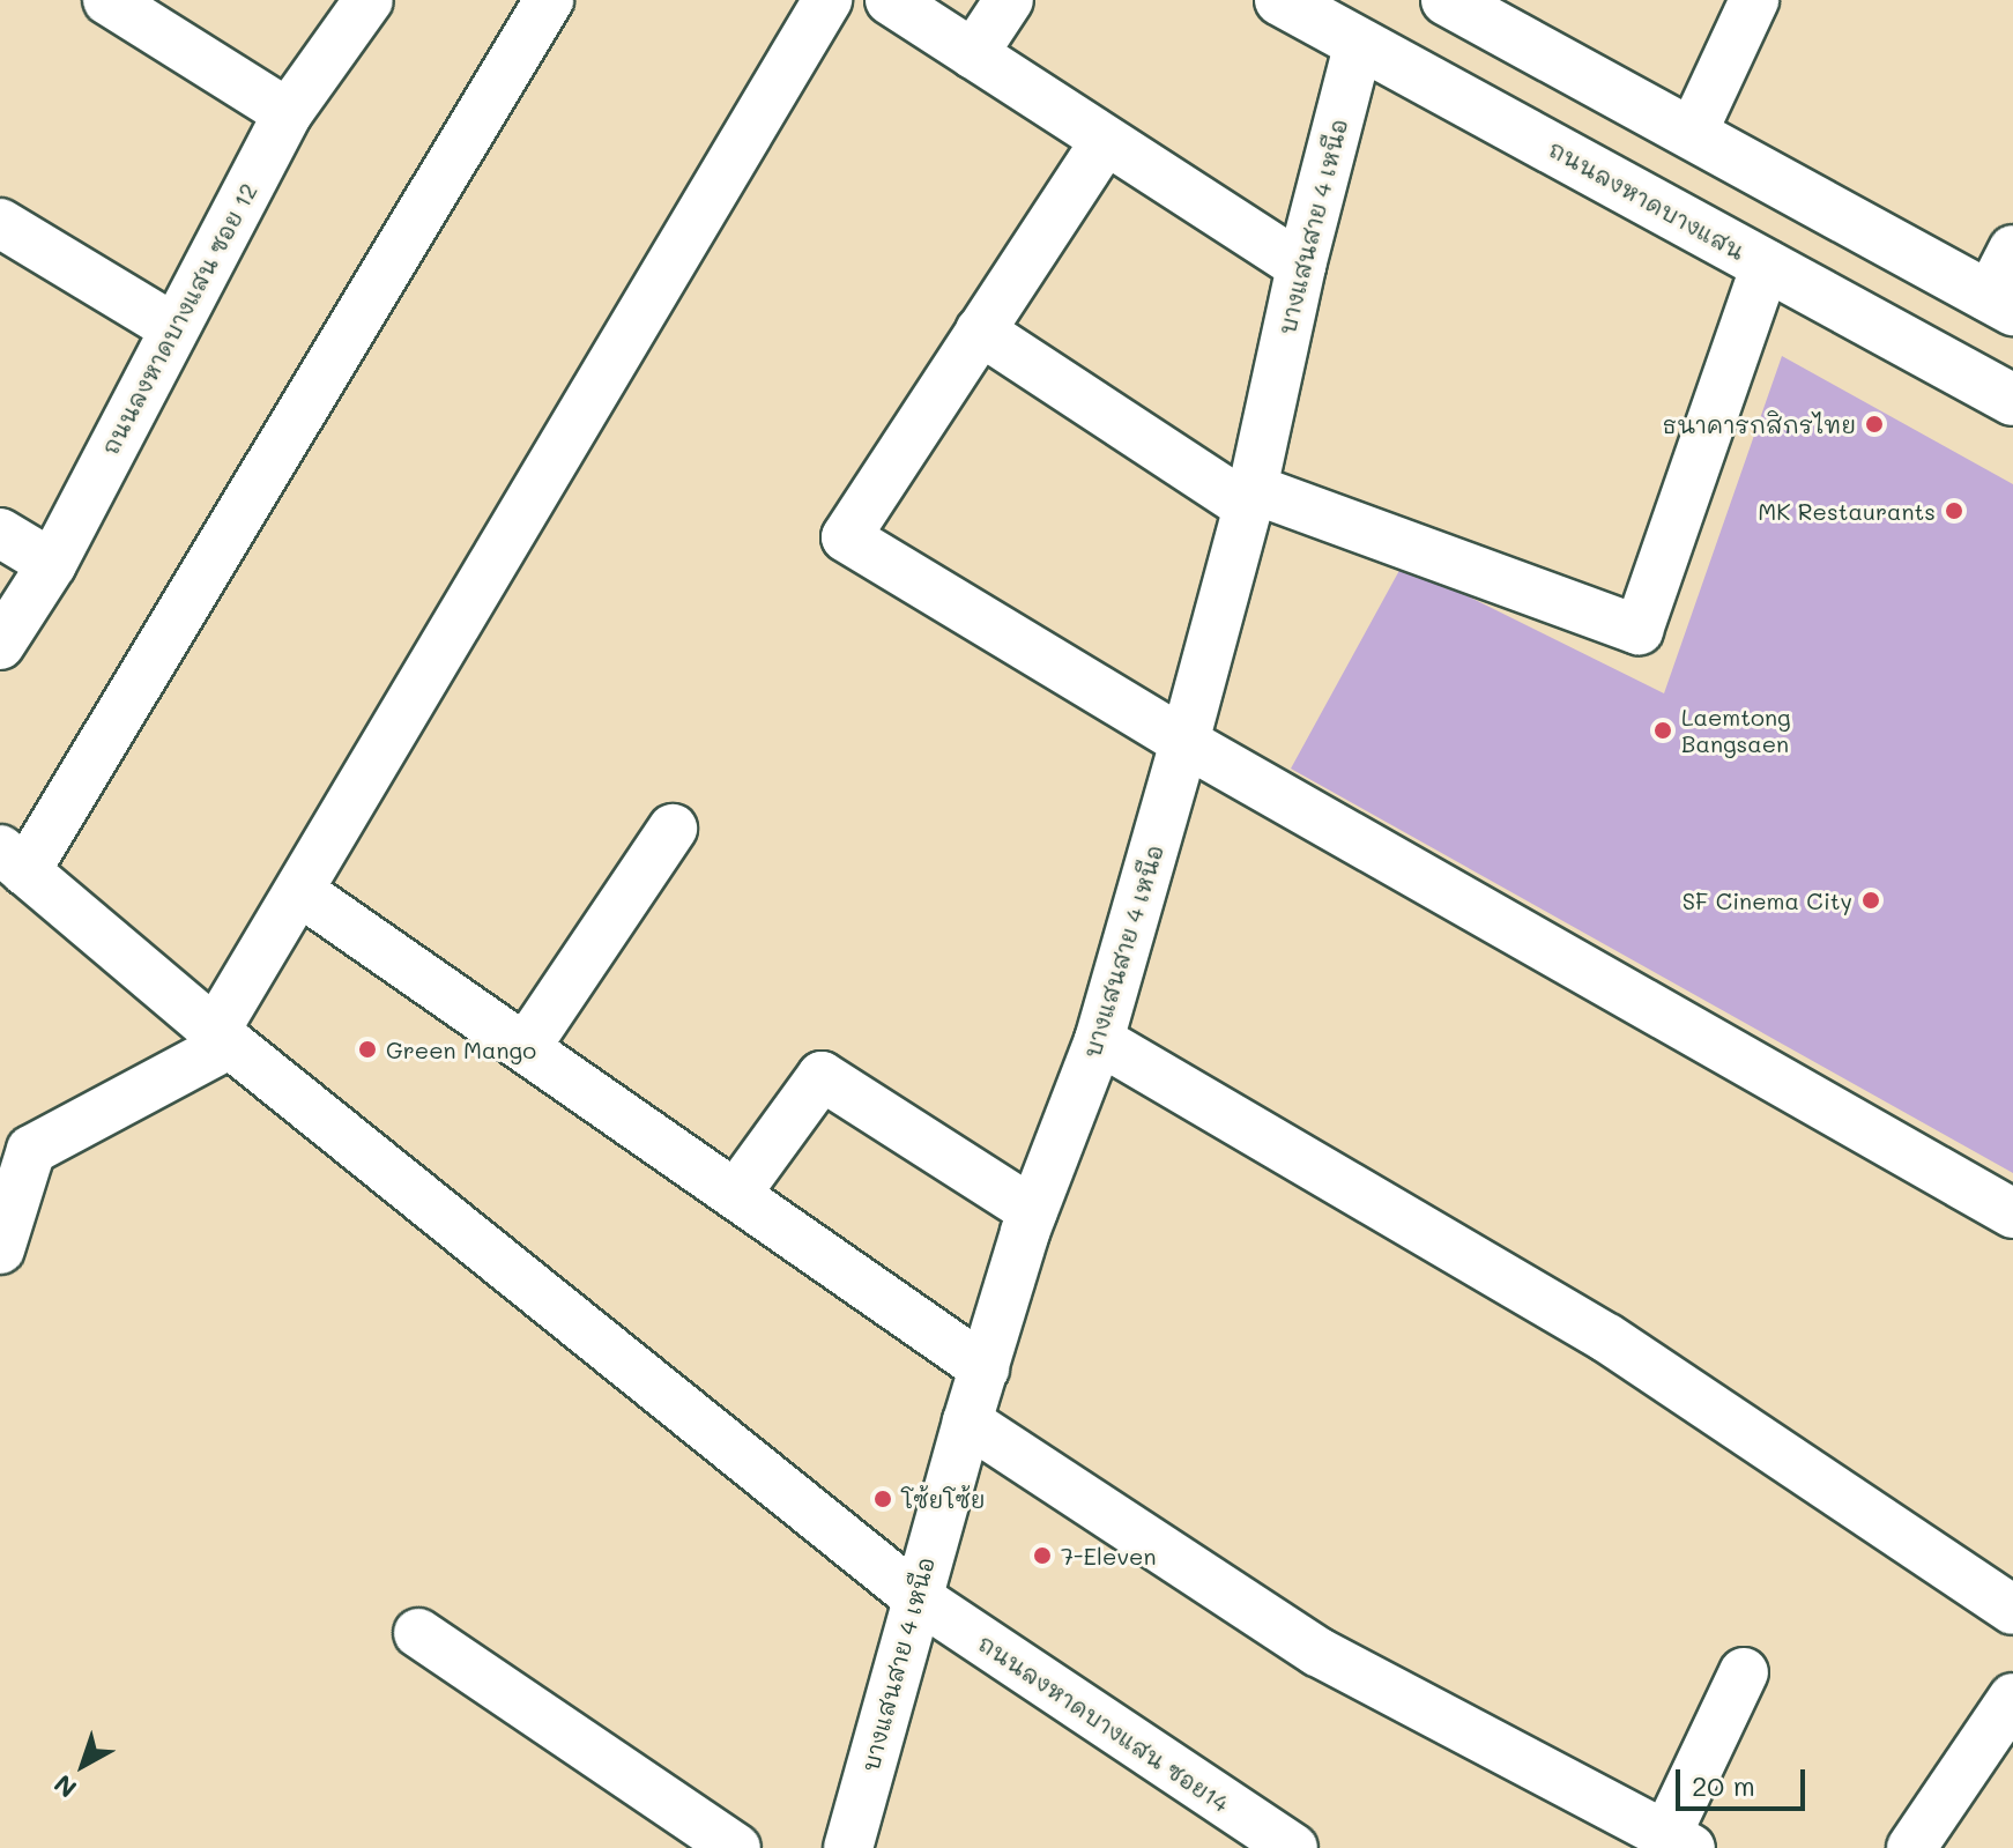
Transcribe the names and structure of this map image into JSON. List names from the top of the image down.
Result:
{
  "streets": {
    "main road": ["ถนนลงหาดบางแสน"],
    "street": ["บางแสนสาย 4 เหนือ", "ถนนลงหาดบางแสน ซอย 12", "ถนนลงหาดบางแสน ซอย14"]
  },
  "crossings": [
    ["ถนนลงหาดบางแสน", "บางแสนสาย 4 เหนือ"],
    ["บางแสนสาย 4 เหนือ", "ถนนลงหาดบางแสน ซอย14"]
  ],
  "places": [
    "ธนาคารกสิกรไทย",
    "MK Restaurants",
    "Laemtong Bangsaen",
    "SF Cinema City",
    "Green Mango",
    "โซ้ยโซ้ย",
    "7-Eleven"
  ],
  "scale_bar": "20 m",
  "north": "bottom left"
}
